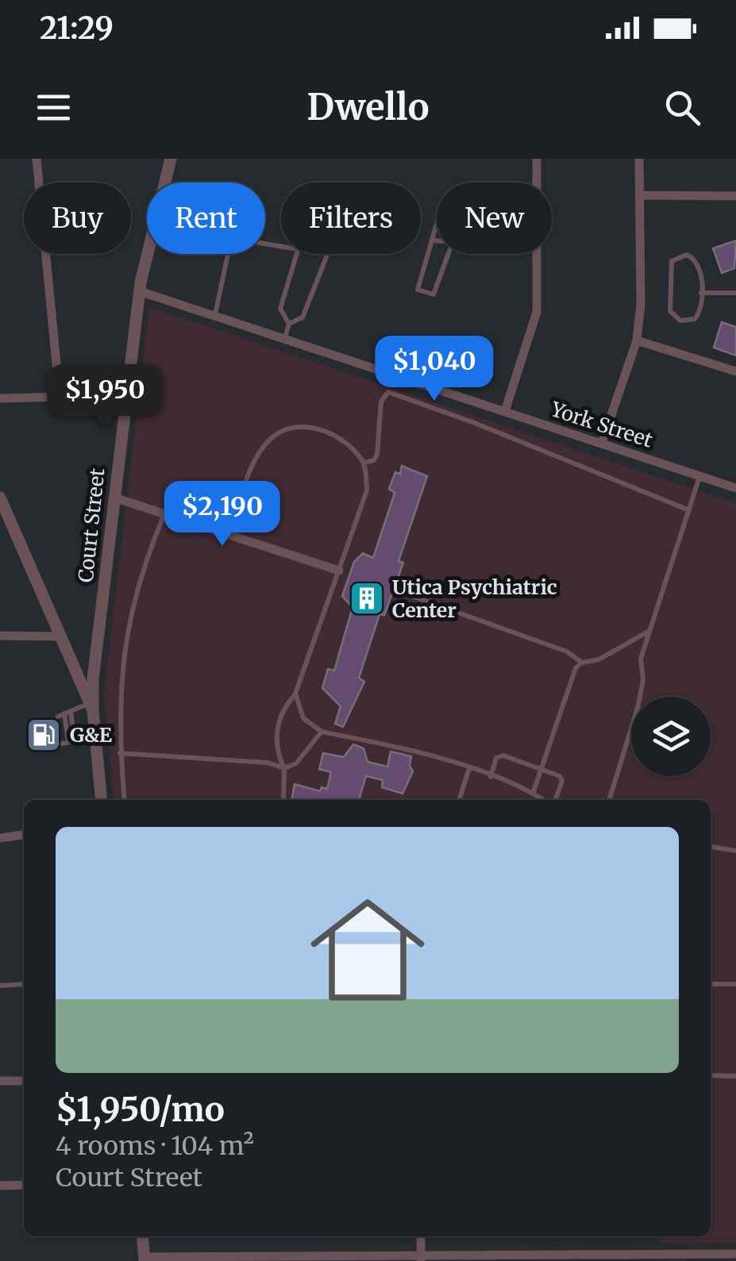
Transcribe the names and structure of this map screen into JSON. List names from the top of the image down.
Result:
{
  "streets": {
    "street": ["York Street", "Court Street"]
  },
  "crossings": [
    ["York Street", "Court Street"]
  ],
  "places": {
    "building": ["Utica Psychiatric Center"],
    "fuel station": ["G&E"]
  },
  "page": {
    "status": "21:29",
    "header": "Dwello",
    "chip": [
      "Buy",
      "Rent",
      "Filters",
      "New"
    ],
    "price": ["$1,040", "$1,950", "$2,190"],
    "list": [
      {
        "name": "$1,950/mo",
        "note": "4 rooms · 104 m² · Court Street"
      }
    ]
  }
}
